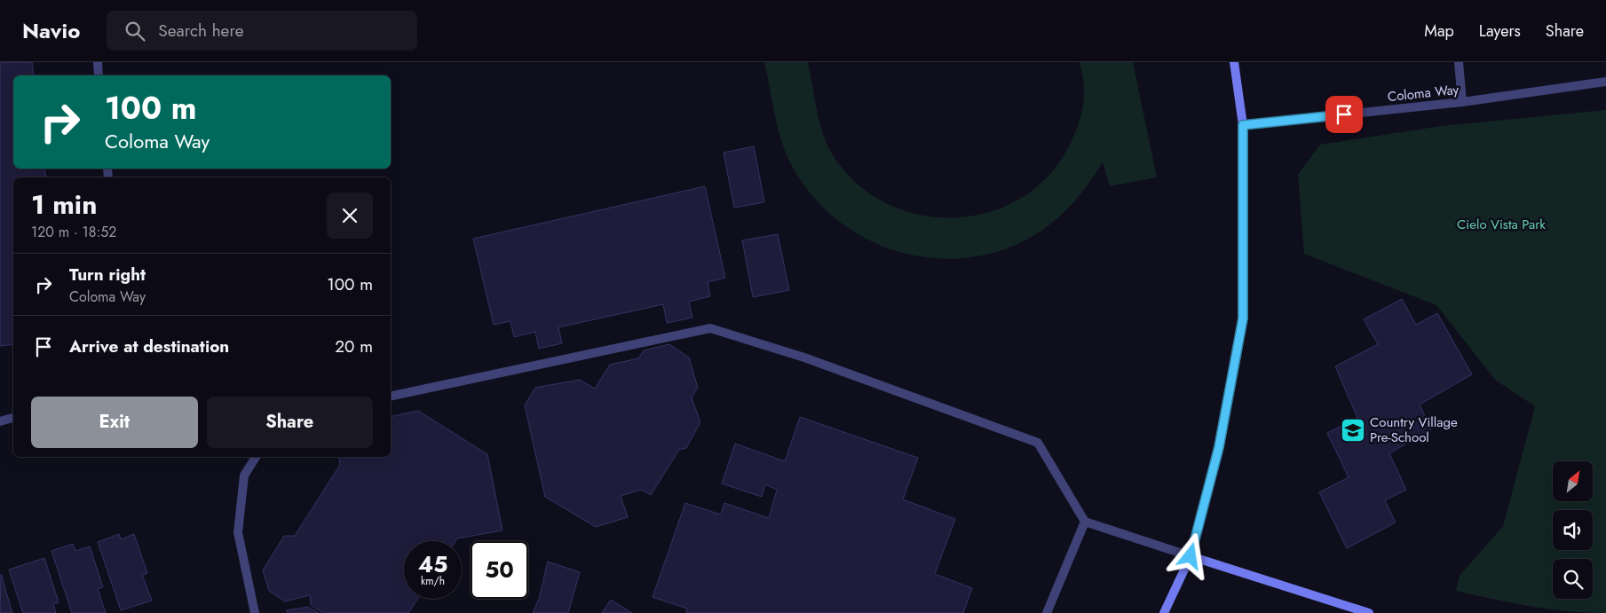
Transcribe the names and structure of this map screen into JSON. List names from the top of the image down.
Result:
{
  "streets": {
    "street": ["Coloma Way"]
  },
  "parks": ["Cielo Vista Park"],
  "places": {
    "school or university": ["Country Village Pre-School"]
  },
  "north": "top right",
  "page": {
    "header": "Navio",
    "search": "Search here",
    "nav": ["Map", "Layers", "Share"],
    "turn": ["100 m", "Coloma Way"],
    "heading": ["1 min", "120 m · 18:52"],
    "list": [
      {
        "name": "Turn right",
        "note": "Coloma Way",
        "value": "100 m"
      },
      {
        "name": "Arrive at destination",
        "value": "20 m"
      }
    ],
    "buttons": ["Exit", "Share"],
    "speed": "45 km/h",
    "limit": "50"
  }
}
